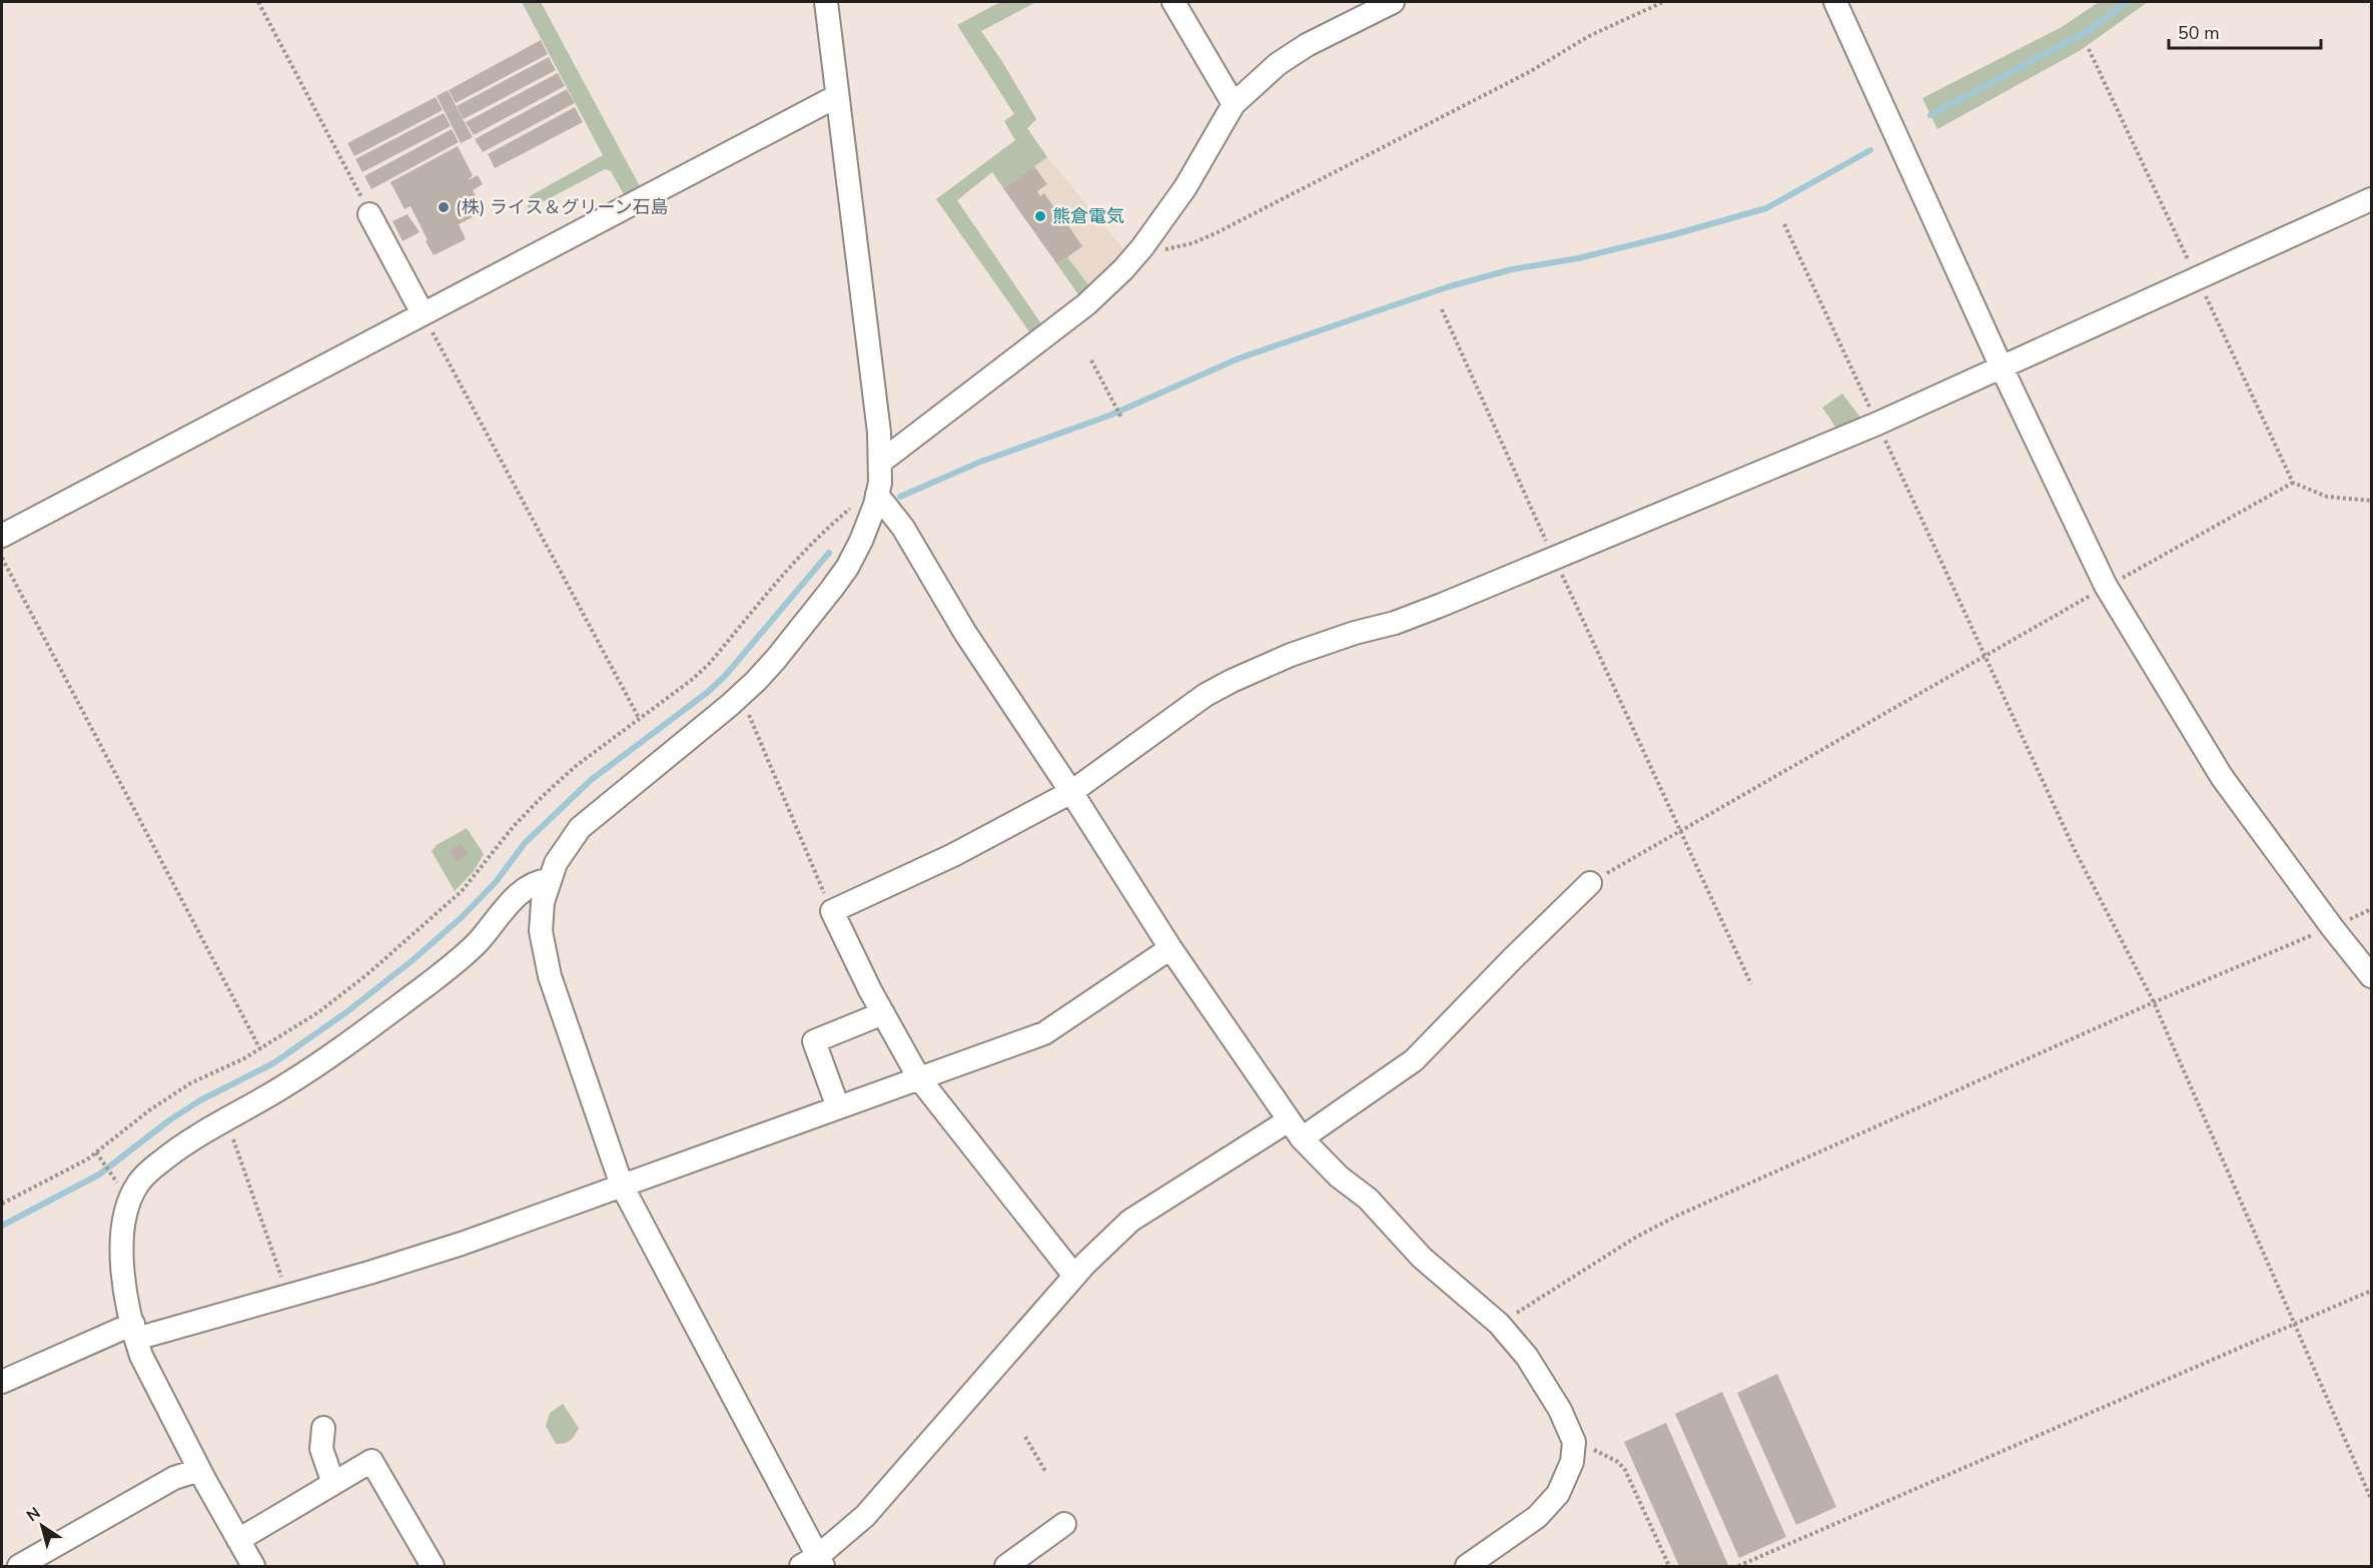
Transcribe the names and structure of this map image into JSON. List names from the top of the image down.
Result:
{
  "places": ["(株) ライス＆グリーン石島", "熊倉電気"],
  "scale_bar": "50 m",
  "north": "top left"
}
